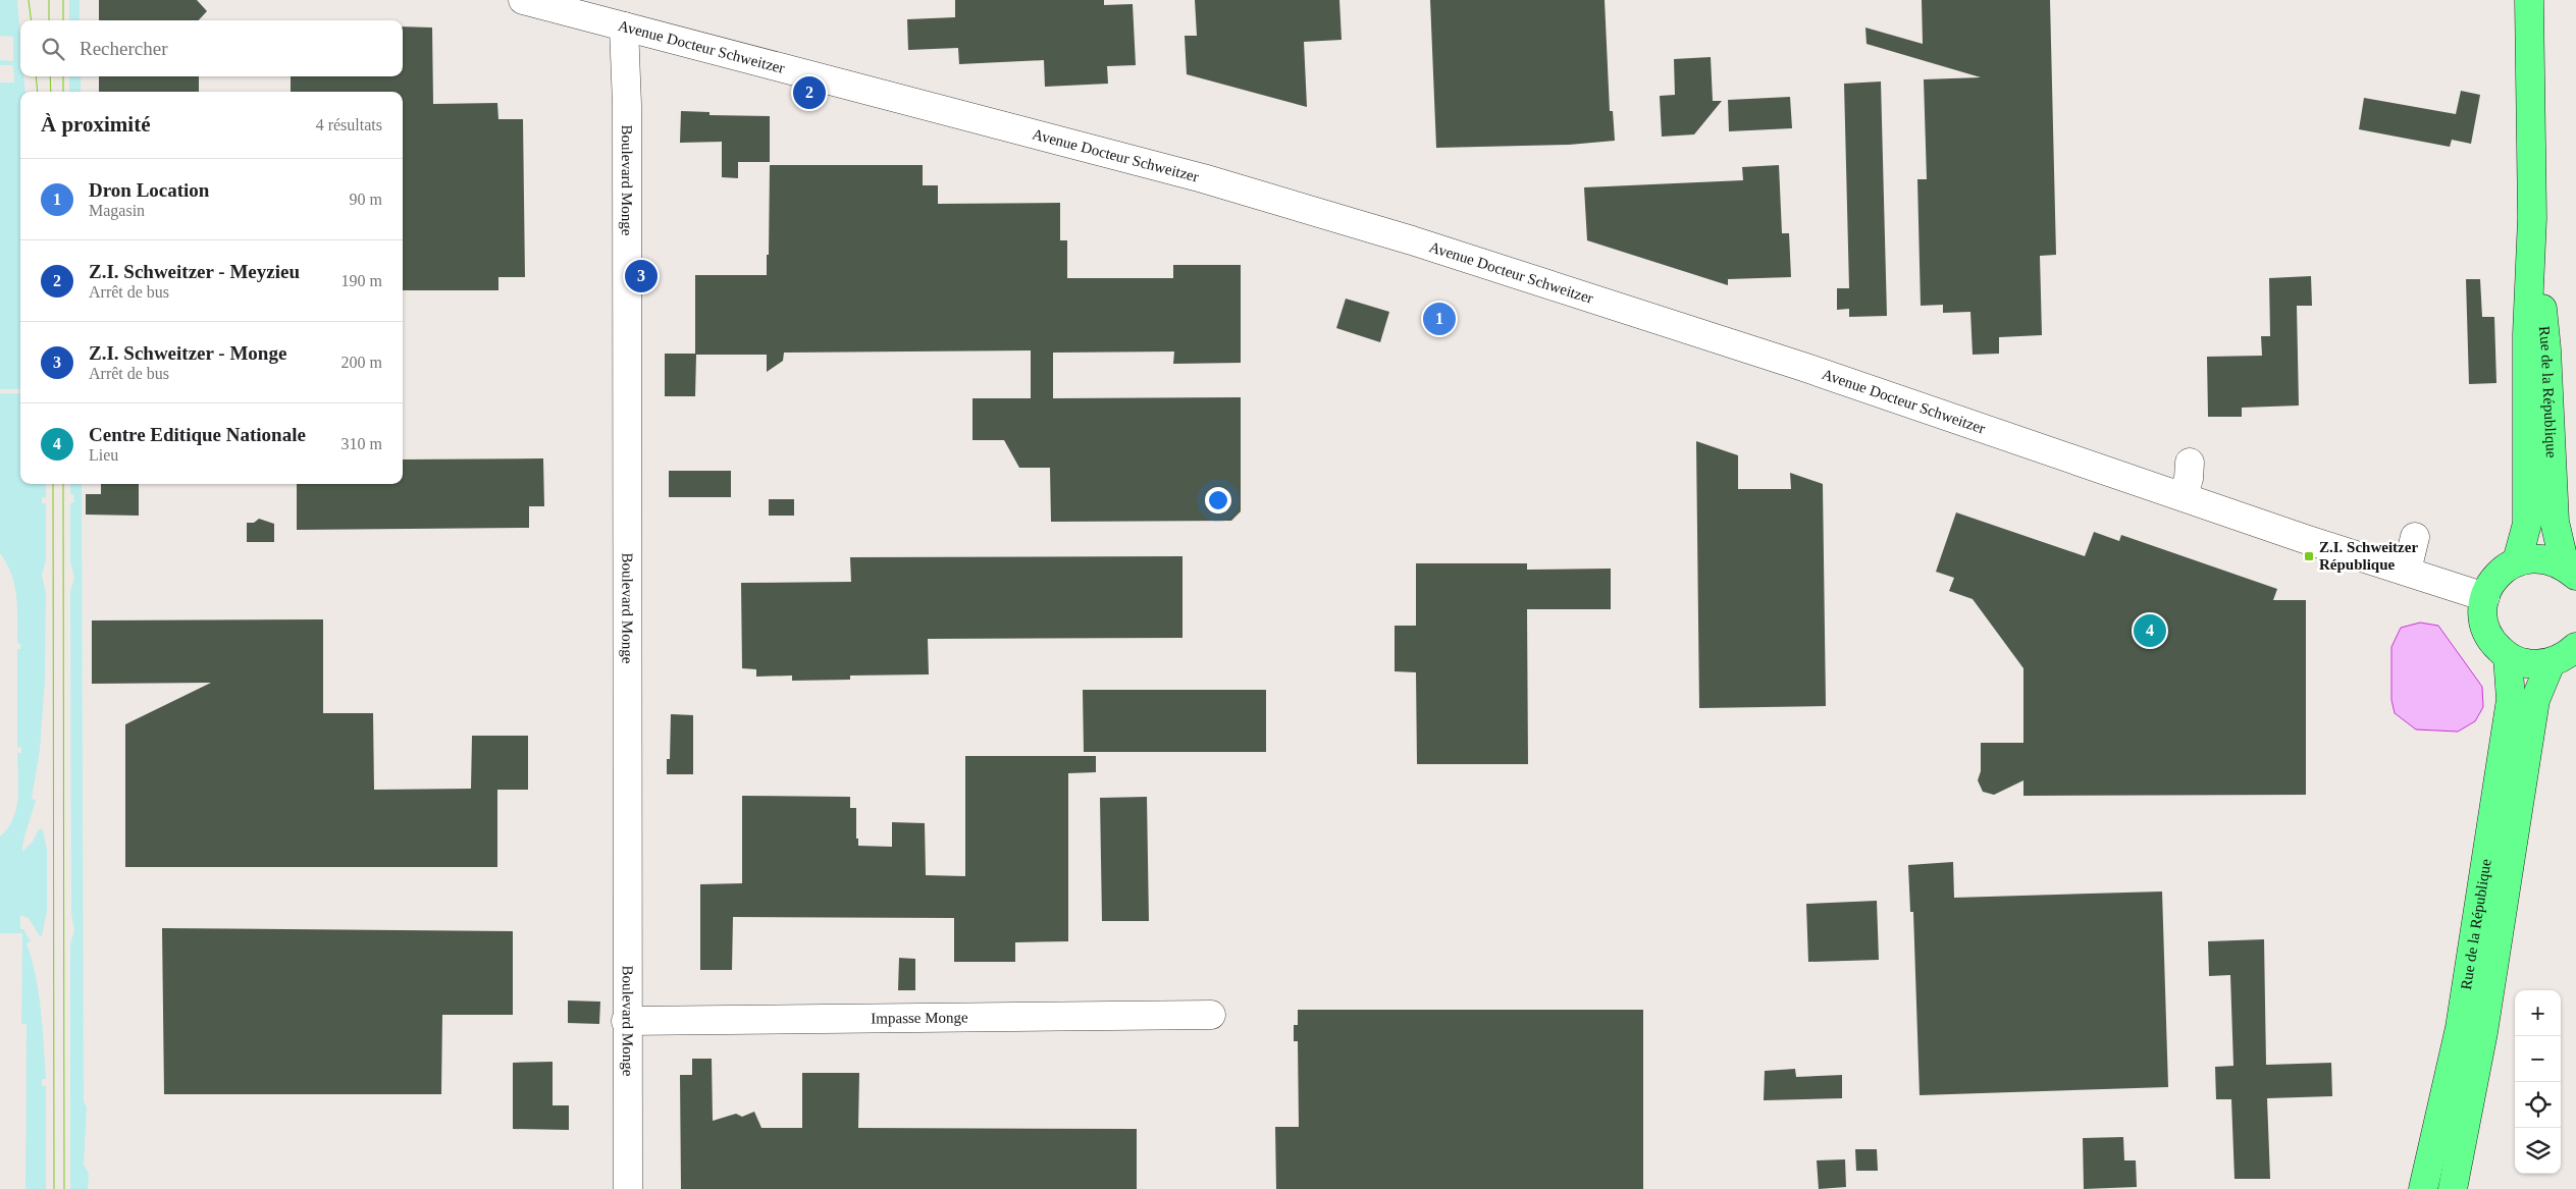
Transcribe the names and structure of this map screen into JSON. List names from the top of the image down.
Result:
{
  "streets": {
    "main road": ["Rue de la République"],
    "street": ["Avenue Docteur Schweitzer", "Boulevard Monge", "Impasse Monge"]
  },
  "crossings": [
    ["Avenue Docteur Schweitzer", "Boulevard Monge"],
    ["Boulevard Monge", "Impasse Monge"]
  ],
  "places": {
    "transit": ["Z.I. Schweitzer République"]
  },
  "page": {
    "search": "Rechercher",
    "pins": [
      "2",
      "3",
      "1",
      "4"
    ],
    "heading": ["À proximité", "4 résultats"],
    "list": [
      {
        "mark": "1",
        "name": "Dron Location",
        "note": "Magasin",
        "value": "90 m"
      },
      {
        "mark": "2",
        "name": "Z.I. Schweitzer - Meyzieu",
        "note": "Arrêt de bus",
        "value": "190 m"
      },
      {
        "mark": "3",
        "name": "Z.I. Schweitzer - Monge",
        "note": "Arrêt de bus",
        "value": "200 m"
      },
      {
        "mark": "4",
        "name": "Centre Editique Nationale",
        "note": "Lieu",
        "value": "310 m"
      }
    ],
    "map_buttons": ["+", "−"]
  }
}
